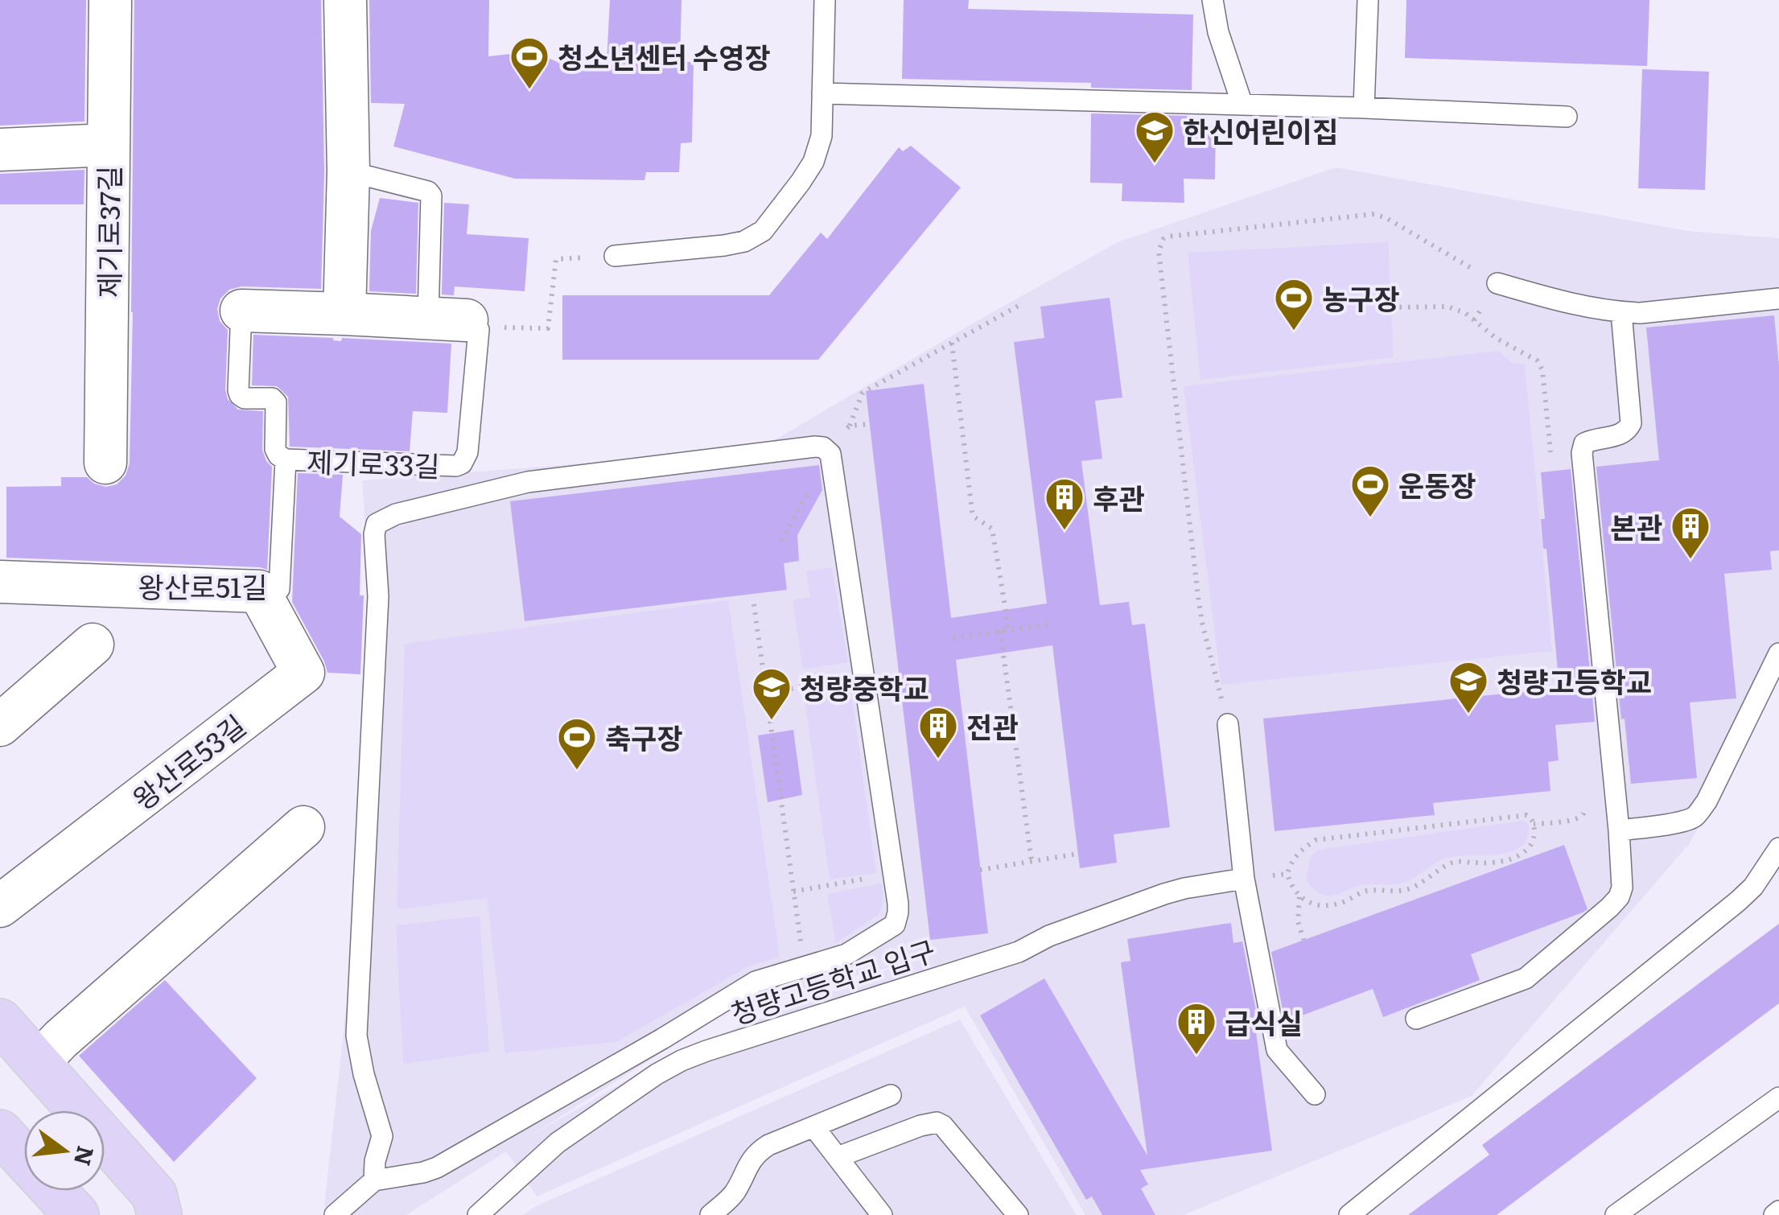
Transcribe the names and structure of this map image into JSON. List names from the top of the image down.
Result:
{
  "streets": {
    "street": [
      "제기로37길",
      "제기로33길",
      "왕산로51길",
      "왕산로53길"
    ],
    "lane": ["청량고등학교 입구"]
  },
  "crossings": [
    ["제기로33길", "왕산로51길"],
    ["왕산로51길", "왕산로53길"]
  ],
  "places": {
    "sports": [
      "청소년센터 수영장",
      "농구장",
      "운동장",
      "축구장"
    ],
    "school or university": ["한신어린이집", "청량고등학교", "청량중학교"],
    "building": [
      "후관",
      "본관",
      "전관",
      "급식실"
    ]
  },
  "north": "right"
}
